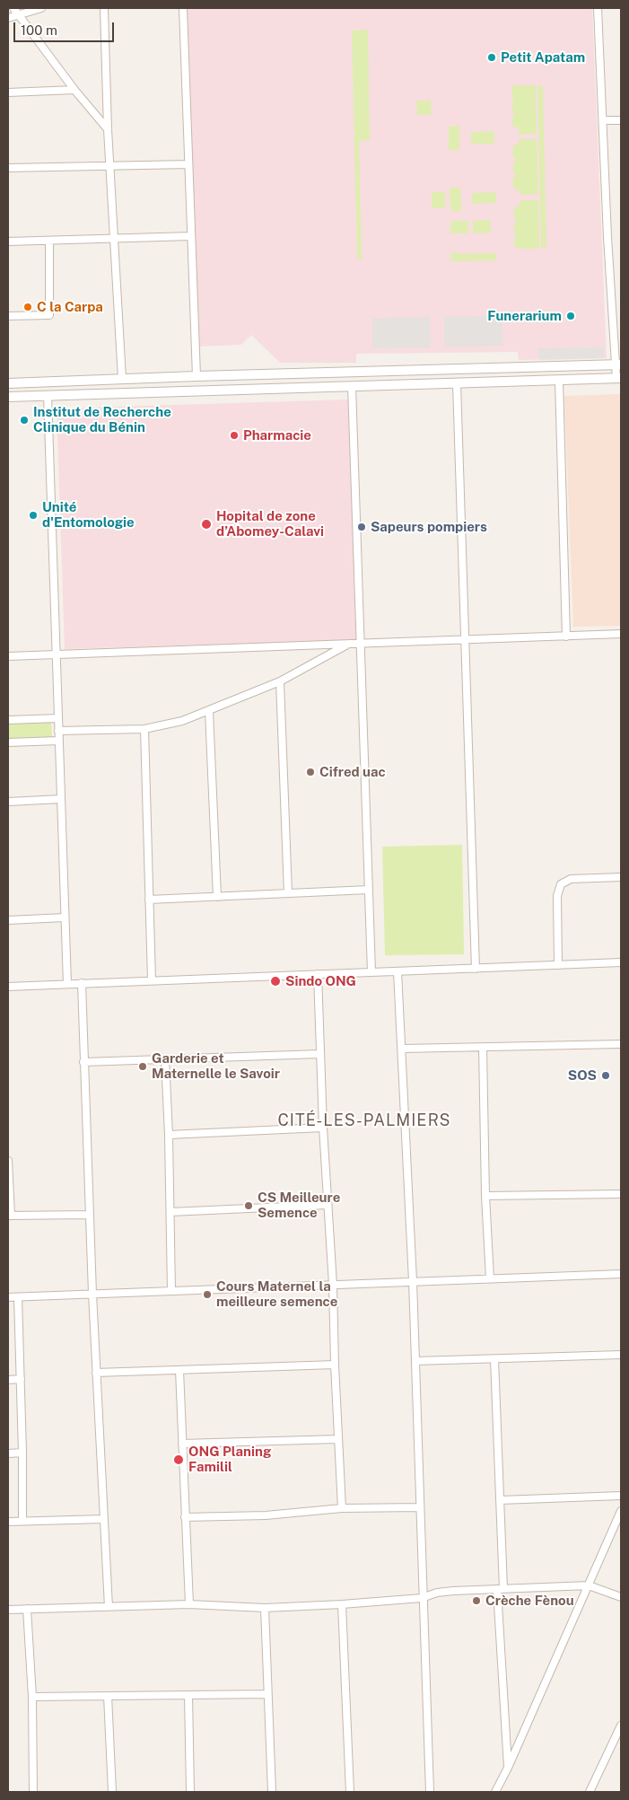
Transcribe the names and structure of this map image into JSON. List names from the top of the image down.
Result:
{
  "districts": ["CITÉ-LES-PALMIERS"],
  "places": [
    "Petit Apatam",
    "C la Carpa",
    "Funerarium",
    "Institut de Recherche Clinique du Bénin",
    "Pharmacie",
    "Unité d'Entomologie",
    "Hopital de zone d’Abomey-Calavi",
    "Sapeurs pompiers",
    "Cifred uac",
    "Sindo ONG",
    "Garderie et Maternelle le Savoir",
    "SOS",
    "CS Meilleure Semence",
    "Cours Maternel la meilleure semence",
    "ONG Planing Familil",
    "Crèche Fènou"
  ],
  "scale_bar": "100 m"
}
